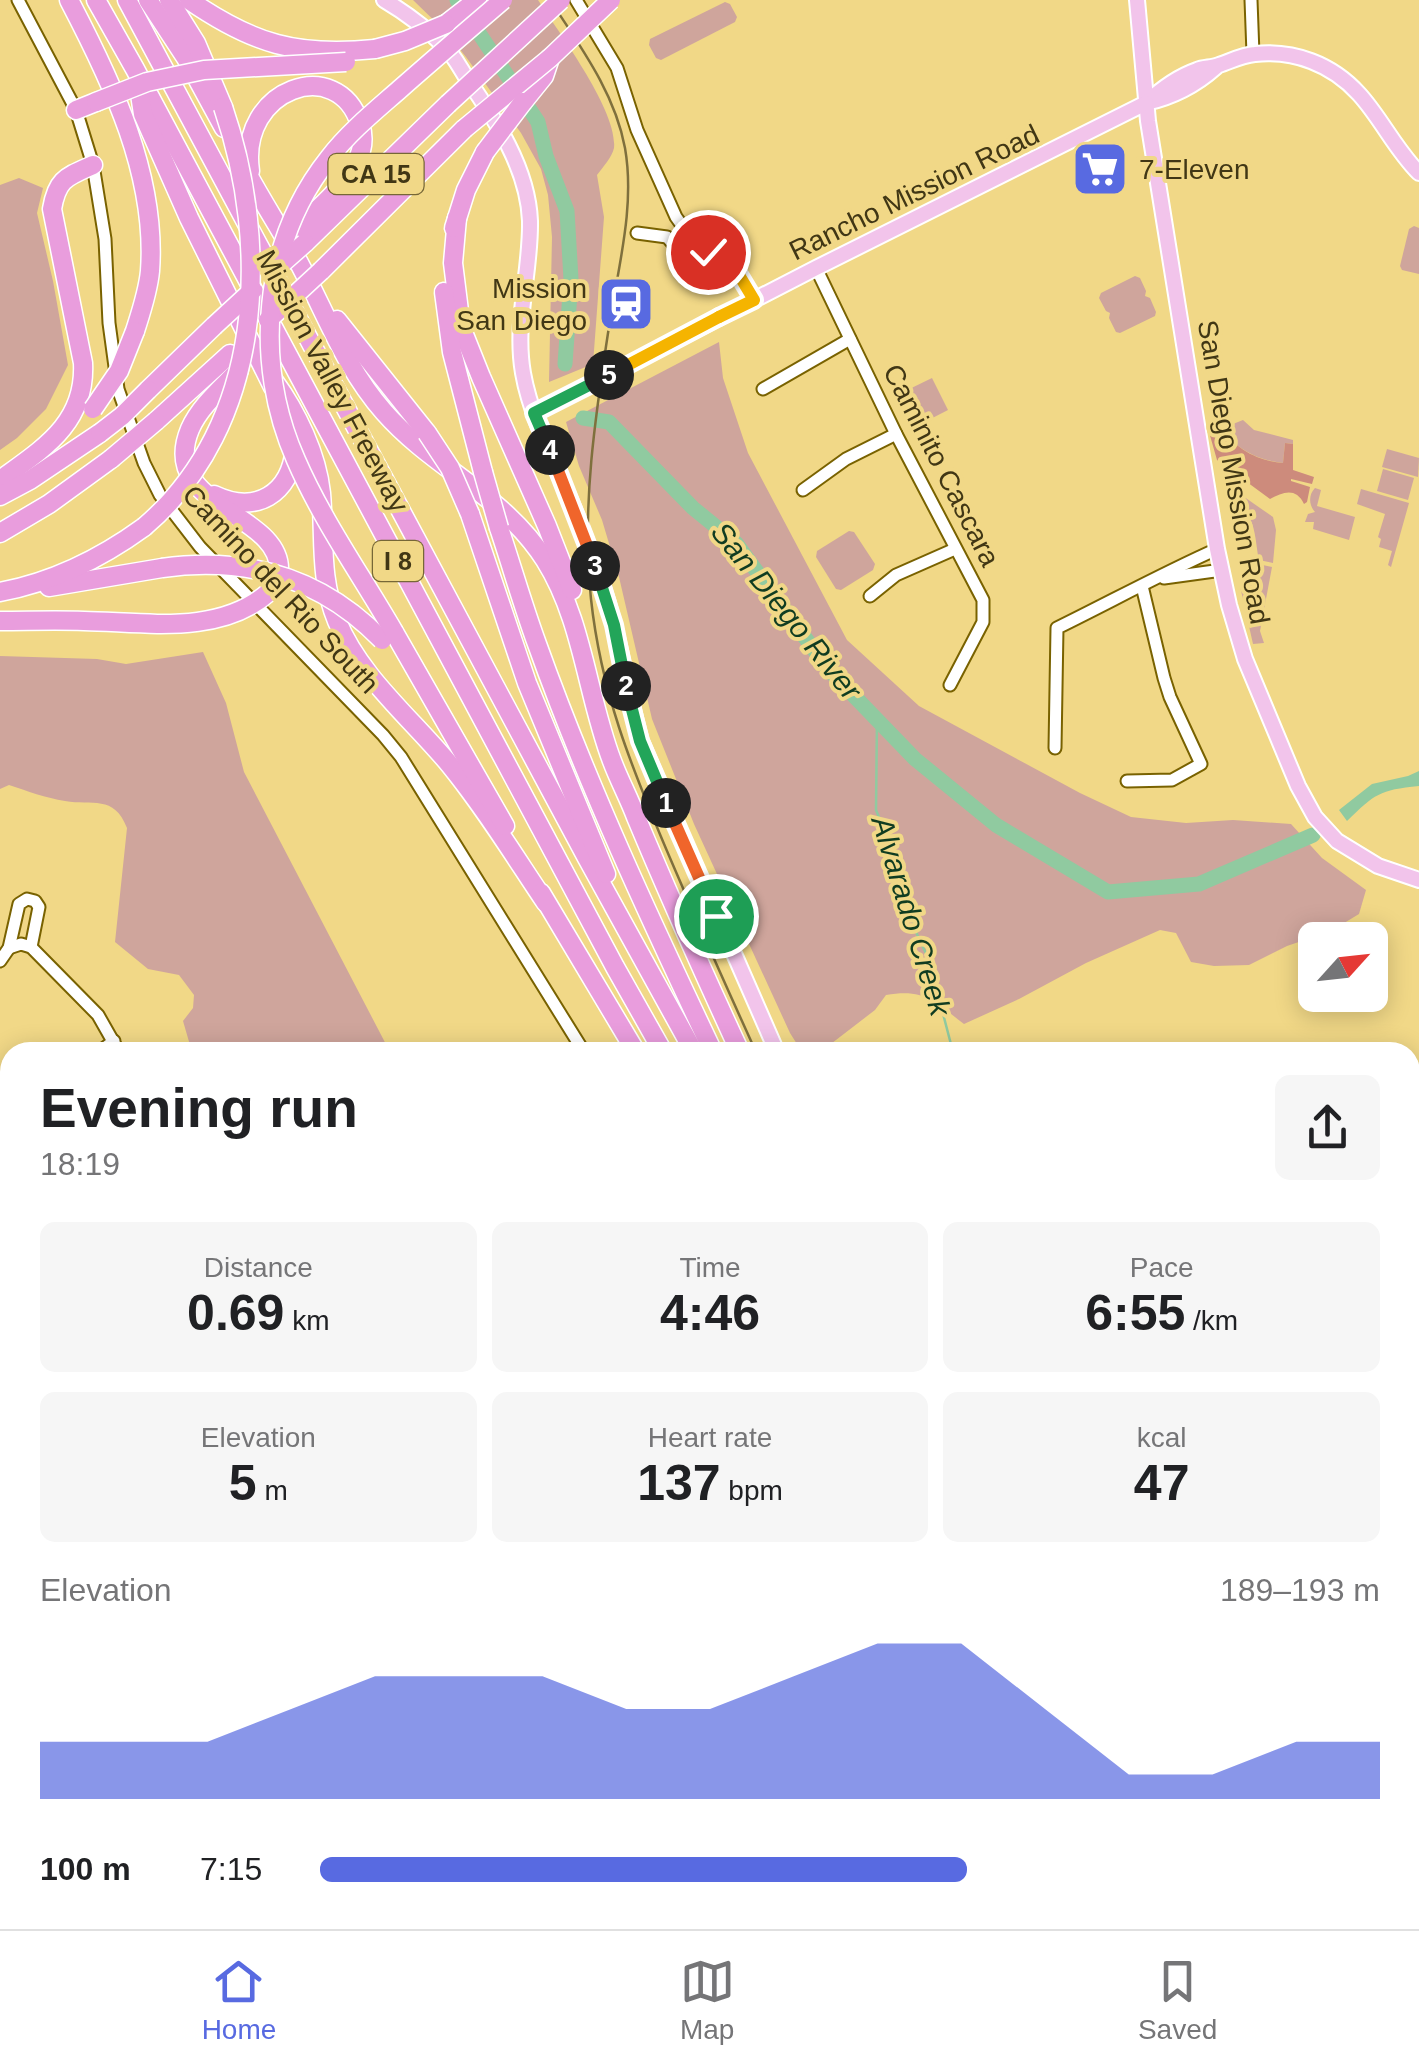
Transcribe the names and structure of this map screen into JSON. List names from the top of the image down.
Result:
{
  "streets": {
    "highway": ["CA 15", "Mission Valley Freeway", "I 8"],
    "main road": ["Rancho Mission Road", "San Diego Mission Road"],
    "street": ["Caminito Cascara", "Camino del Rio South"]
  },
  "crossings": [
    ["CA 15", "Camino del Rio South"],
    ["Rancho Mission Road", "Caminito Cascara"],
    ["Rancho Mission Road", "San Diego Mission Road"]
  ],
  "water": ["San Diego River", "Alvarado Creek"],
  "places": {
    "supermarket": ["7-Eleven"],
    "station": ["Mission San Diego"]
  },
  "north": "top right",
  "page": {
    "pins": [
      "5",
      "4",
      "3",
      "2",
      "1"
    ],
    "heading": ["Evening run", "18:19"],
    "stats": [
      ["Distance", "0.69 km"],
      ["Time", "4:46"],
      ["Pace", "6:55 /km"],
      ["Elevation", "5 m"],
      ["Heart rate", "137 bpm"],
      ["kcal", "47"]
    ],
    "chart": ["Elevation", "189–193 m"],
    "list": [
      {
        "name": "100 m",
        "note": "7:15"
      }
    ],
    "tabs": ["Home", "Map", "Saved"]
  }
}
